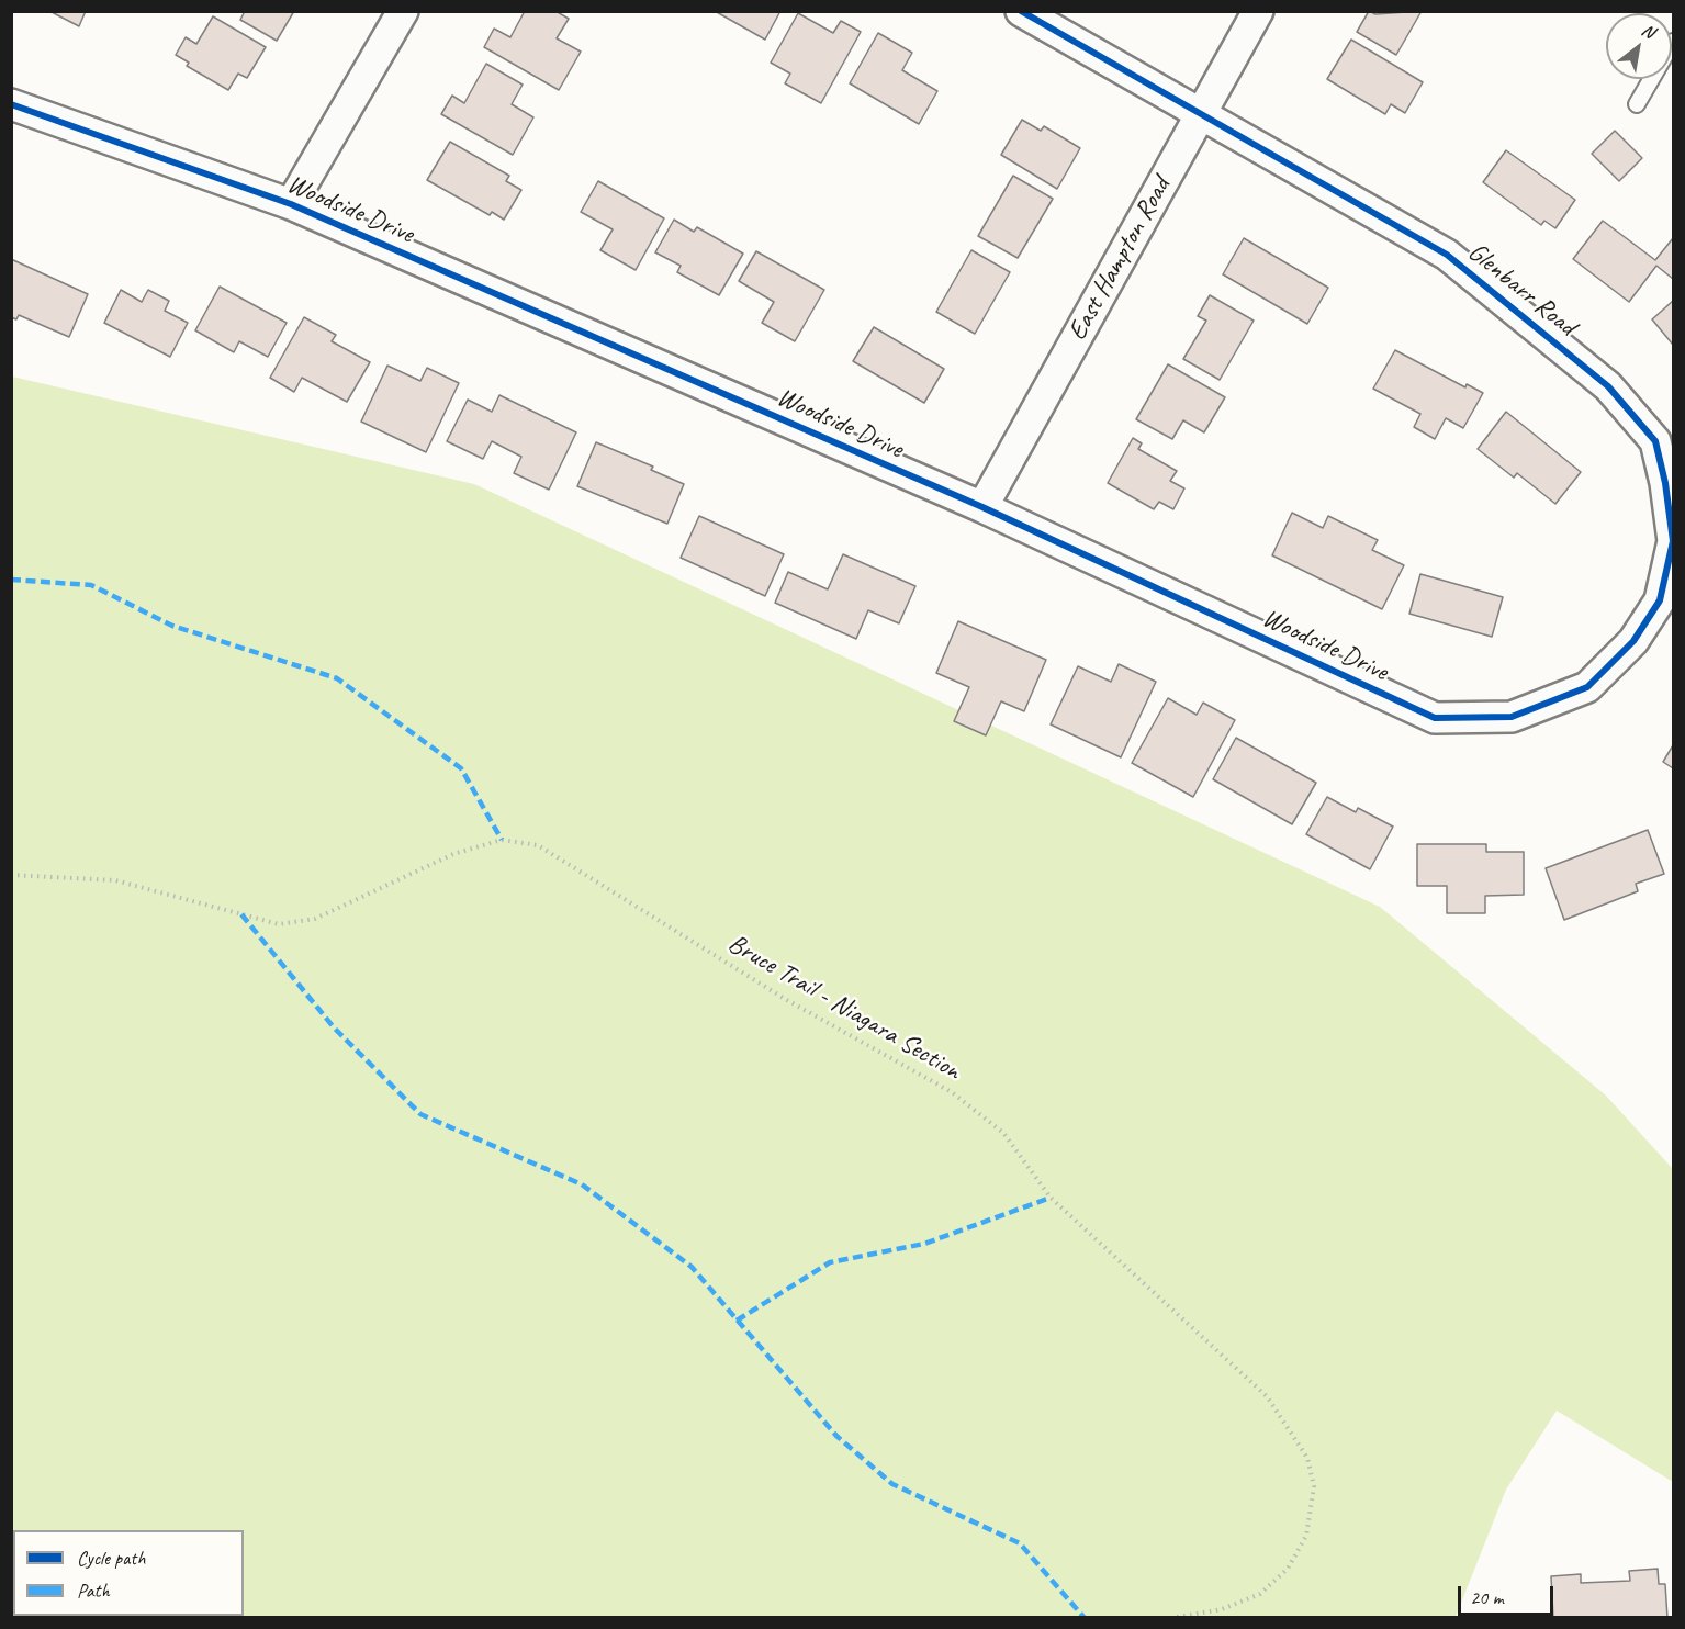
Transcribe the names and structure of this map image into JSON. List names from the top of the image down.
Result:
{
  "streets": {
    "street": ["Woodside Drive", "East Hampton Road", "Glenbarr Road"],
    "path": ["Bruce Trail - Niagara Section"]
  },
  "crossings": [
    ["Woodside Drive", "East Hampton Road"],
    ["Woodside Drive", "Glenbarr Road"],
    ["East Hampton Road", "Glenbarr Road"]
  ],
  "legend": ["Cycle path", "Path"],
  "scale_bar": "20 m",
  "north": "top right"
}
